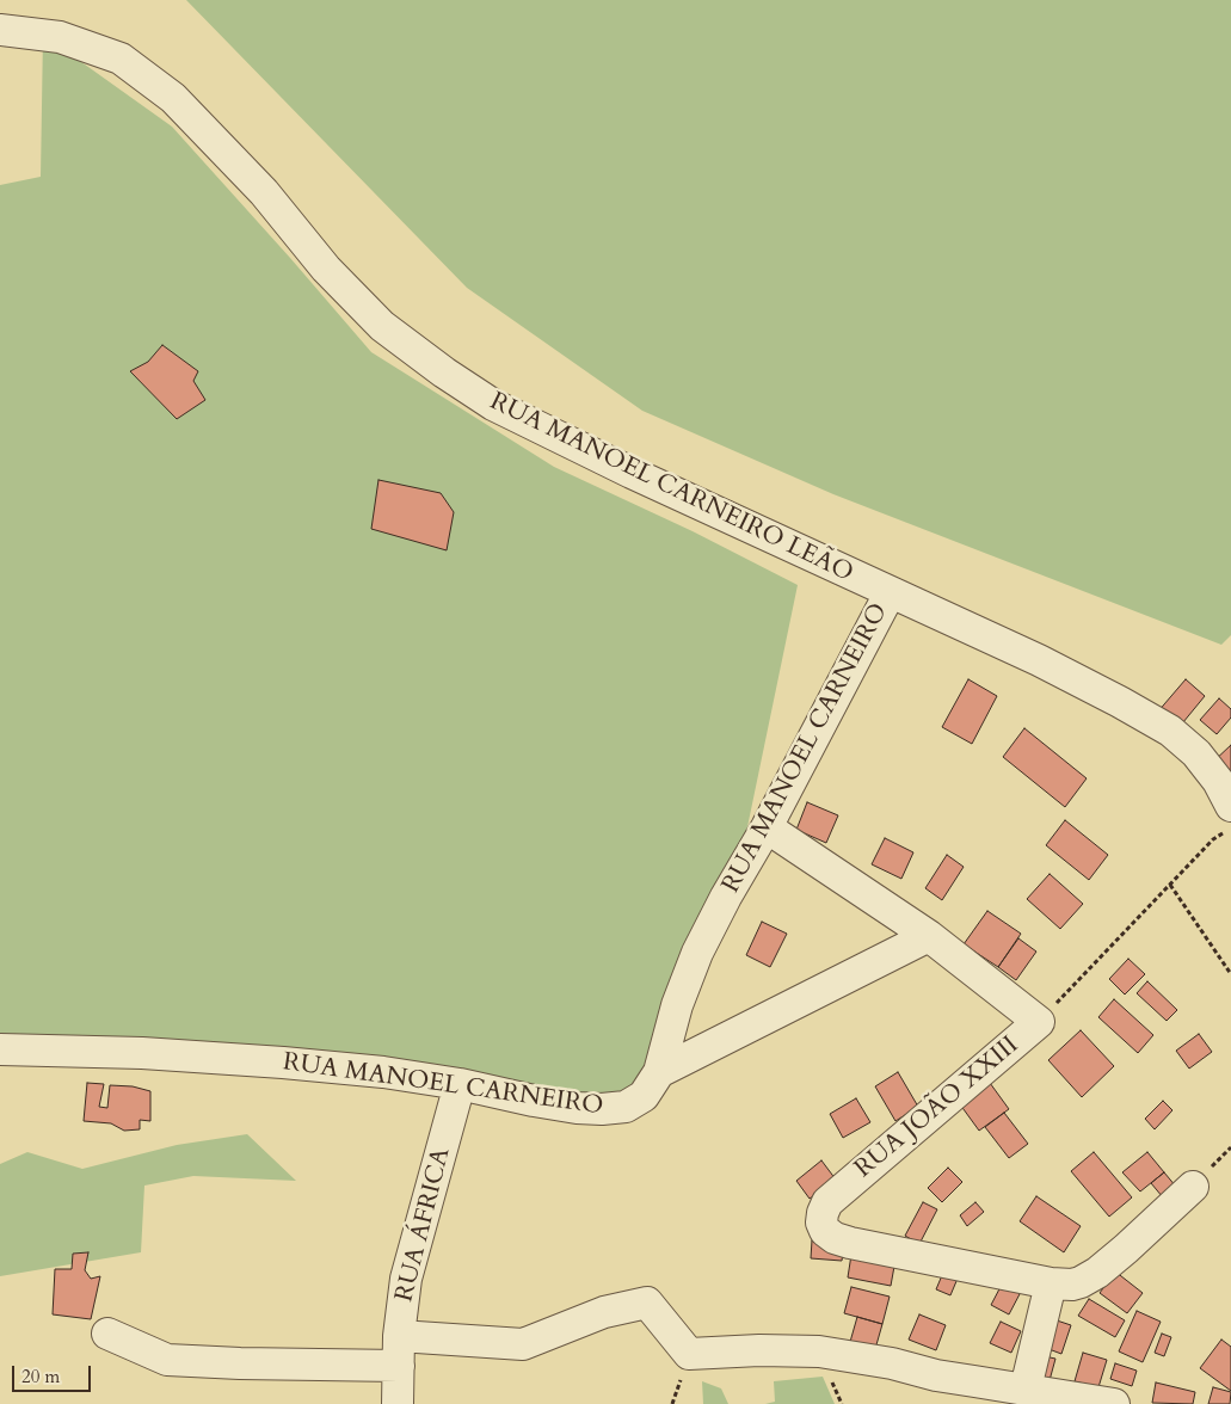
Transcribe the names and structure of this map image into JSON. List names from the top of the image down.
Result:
{
  "streets": {
    "street": [
      "RUA MANOEL CARNEIRO LEÃO",
      "RUA MANOEL CARNEIRO",
      "RUA JOÃO XXIII",
      "RUA ÁFRICA"
    ]
  },
  "crossings": [
    ["RUA MANOEL CARNEIRO LEÃO", "RUA MANOEL CARNEIRO"],
    ["RUA MANOEL CARNEIRO", "RUA ÁFRICA"]
  ],
  "scale_bar": "20 m"
}
